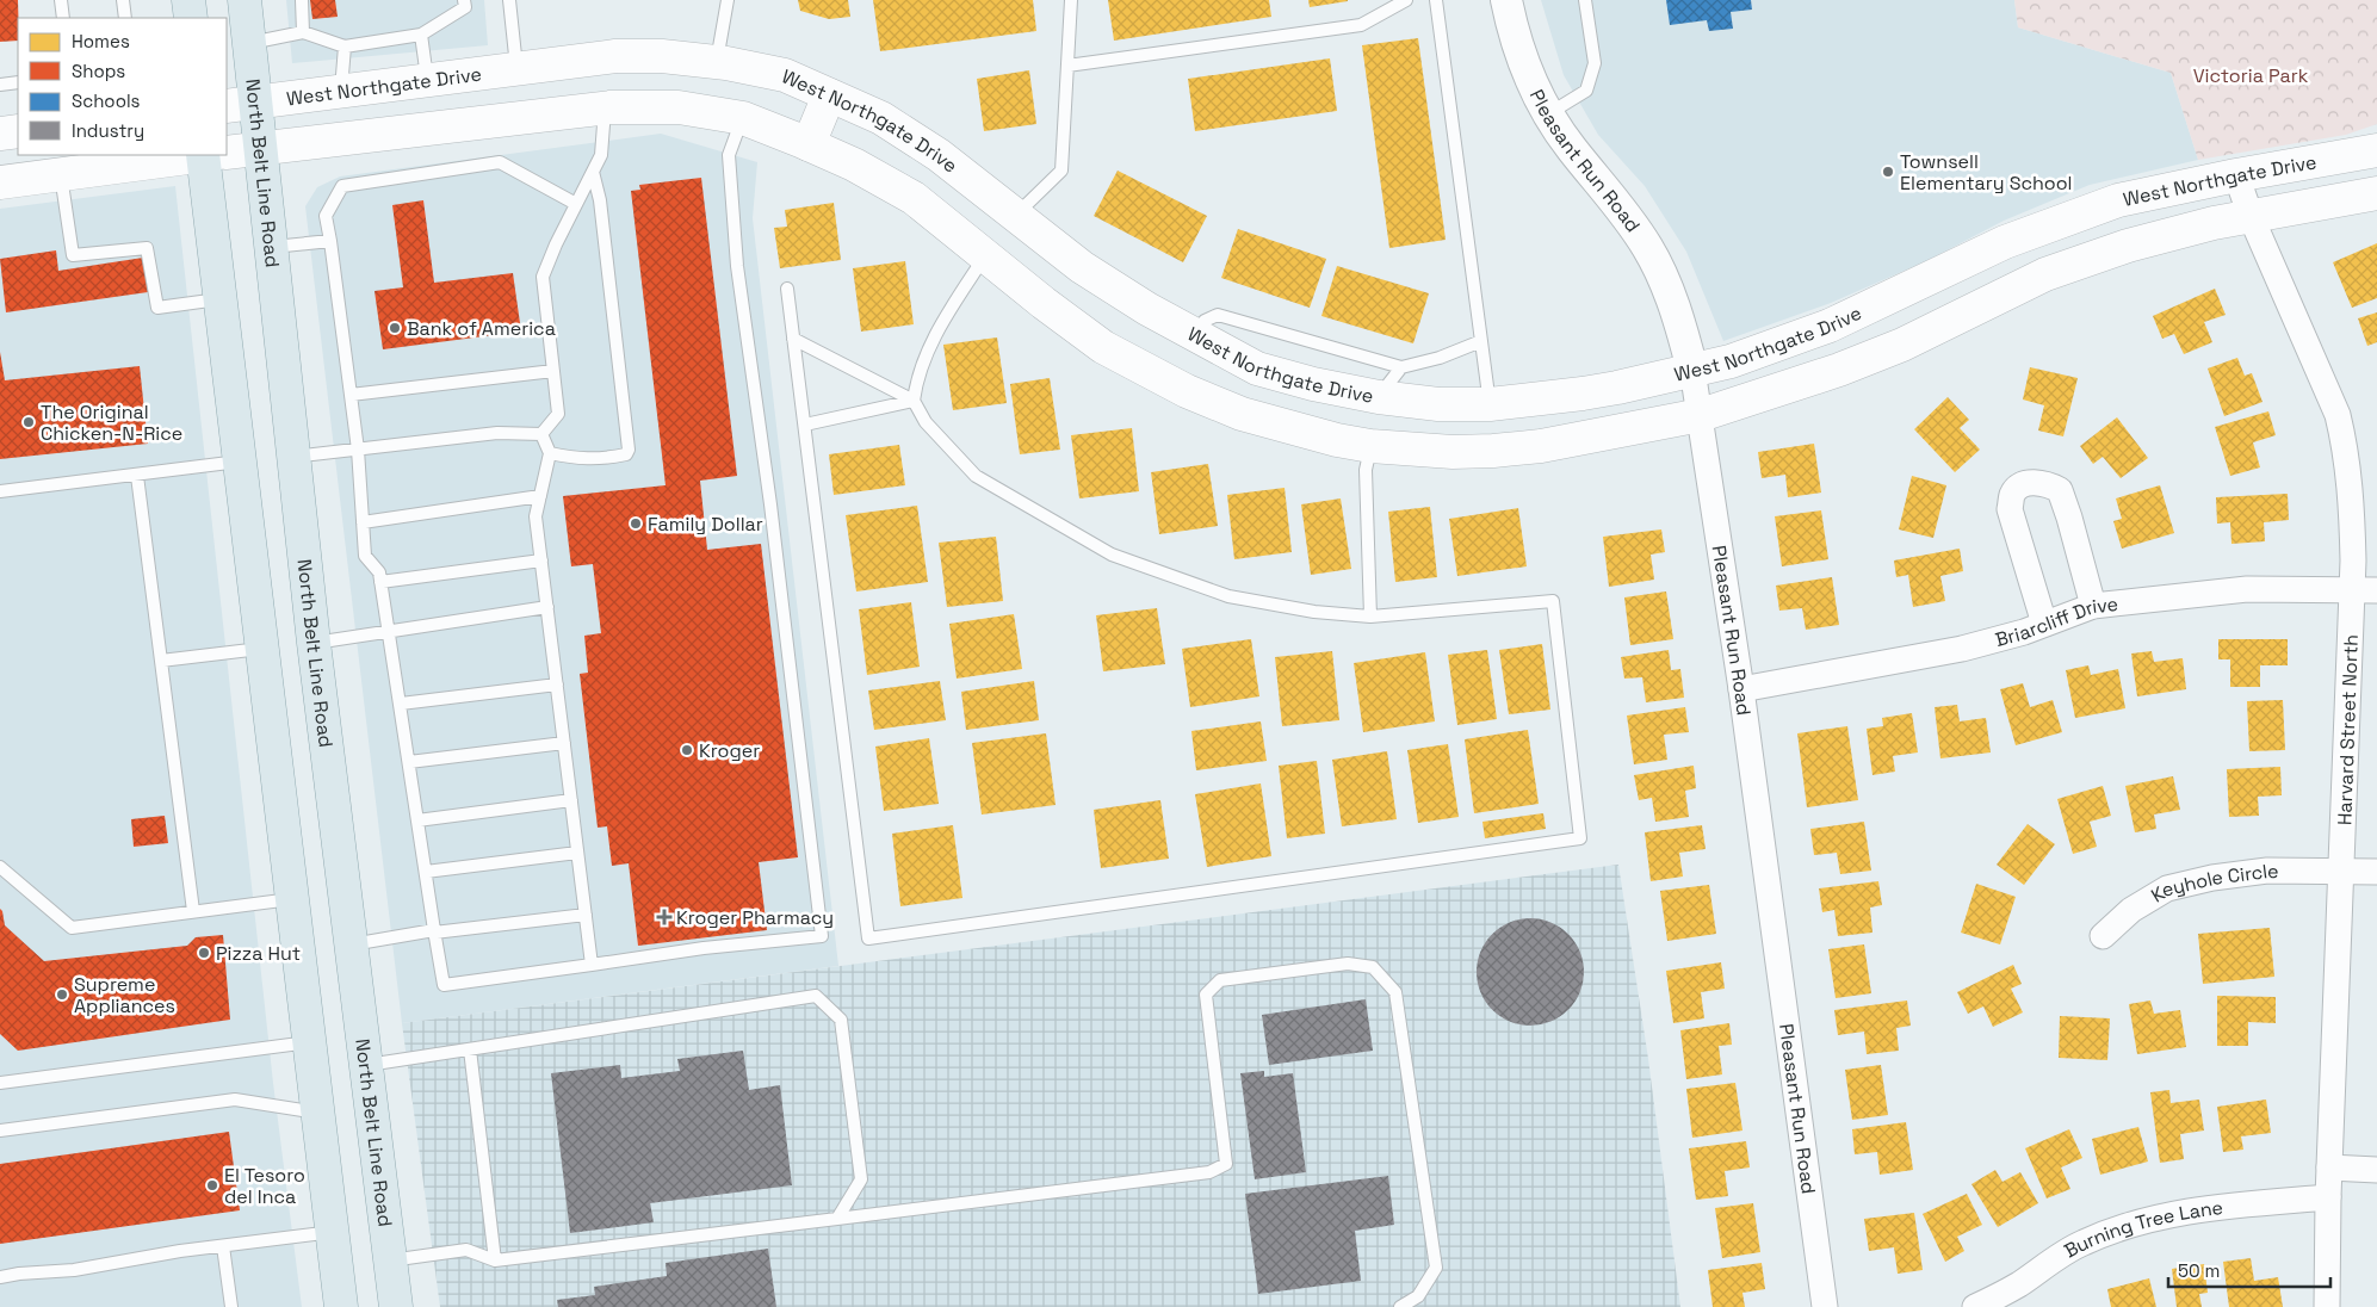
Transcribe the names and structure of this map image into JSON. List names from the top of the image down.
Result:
{
  "streets": {
    "main road": ["West Northgate Drive", "North Belt Line Road"],
    "street": [
      "Pleasant Run Road",
      "Briarcliff Drive",
      "Harvard Street North",
      "Keyhole Circle",
      "Burning Tree Lane"
    ]
  },
  "crossings": [
    ["West Northgate Drive", "Pleasant Run Road"],
    ["West Northgate Drive", "North Belt Line Road"],
    ["West Northgate Drive", "Harvard Street North"],
    ["Pleasant Run Road", "Briarcliff Drive"],
    ["Briarcliff Drive", "Harvard Street North"],
    ["Harvard Street North", "Keyhole Circle"],
    ["Harvard Street North", "Burning Tree Lane"]
  ],
  "parks": ["Victoria Park"],
  "places": {
    "other": [
      "Townsell Elementary School",
      "Bank of America",
      "The Original Chicken-N-Rice",
      "Family Dollar",
      "Kroger",
      "Pizza Hut",
      "Supreme Appliances",
      "El Tesoro del Inca"
    ],
    "health": ["Kroger Pharmacy"]
  },
  "legend": [
    "Homes",
    "Shops",
    "Schools",
    "Industry"
  ],
  "scale_bar": "50 m"
}
